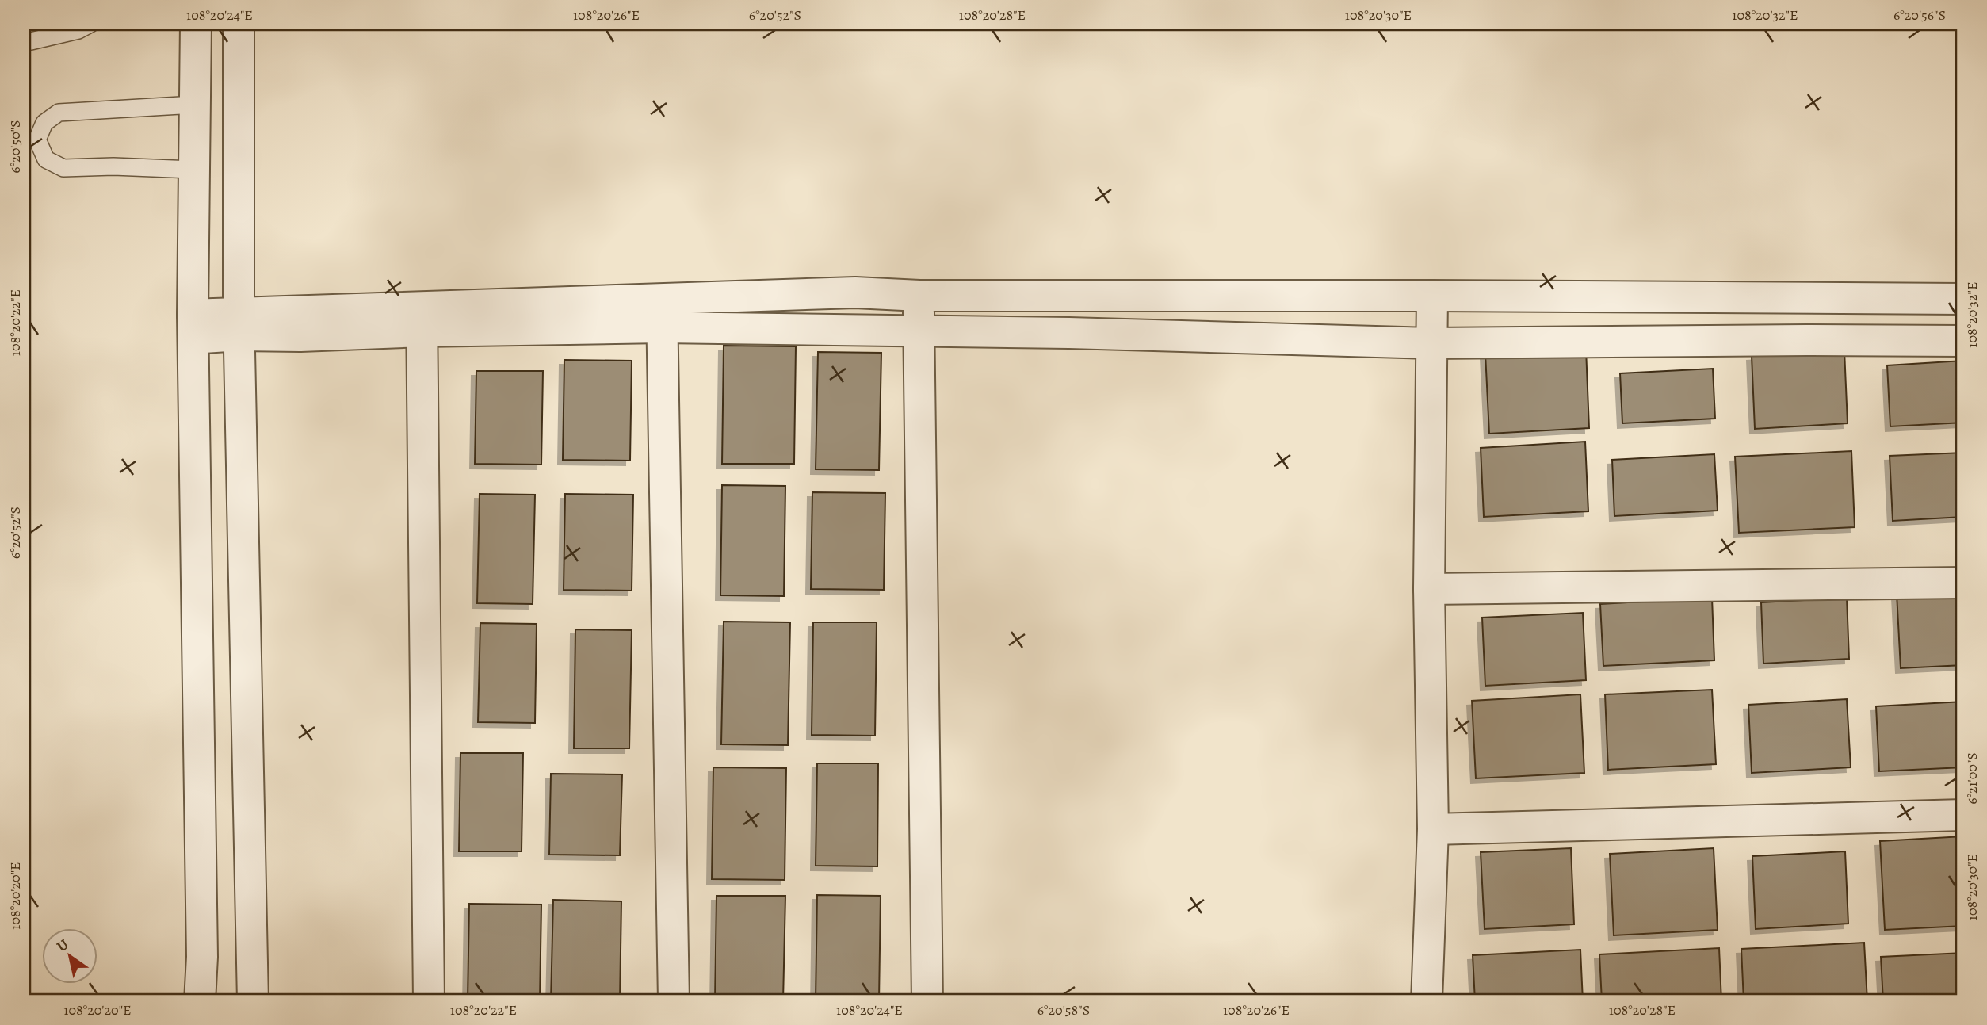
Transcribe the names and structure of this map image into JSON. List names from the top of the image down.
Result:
{
  "north": "top left",
  "coordinates": [
    "108°20'24\"E",
    "108°20'26\"E",
    "6°20'52\"S",
    "108°20'28\"E",
    "108°20'30\"E",
    "108°20'32\"E",
    "6°20'56\"S",
    "6°20'50\"S",
    "108°20'22\"E",
    "6°21'00\"S",
    "108°20'20\"E",
    "6°20'58\"S"
  ]
}
